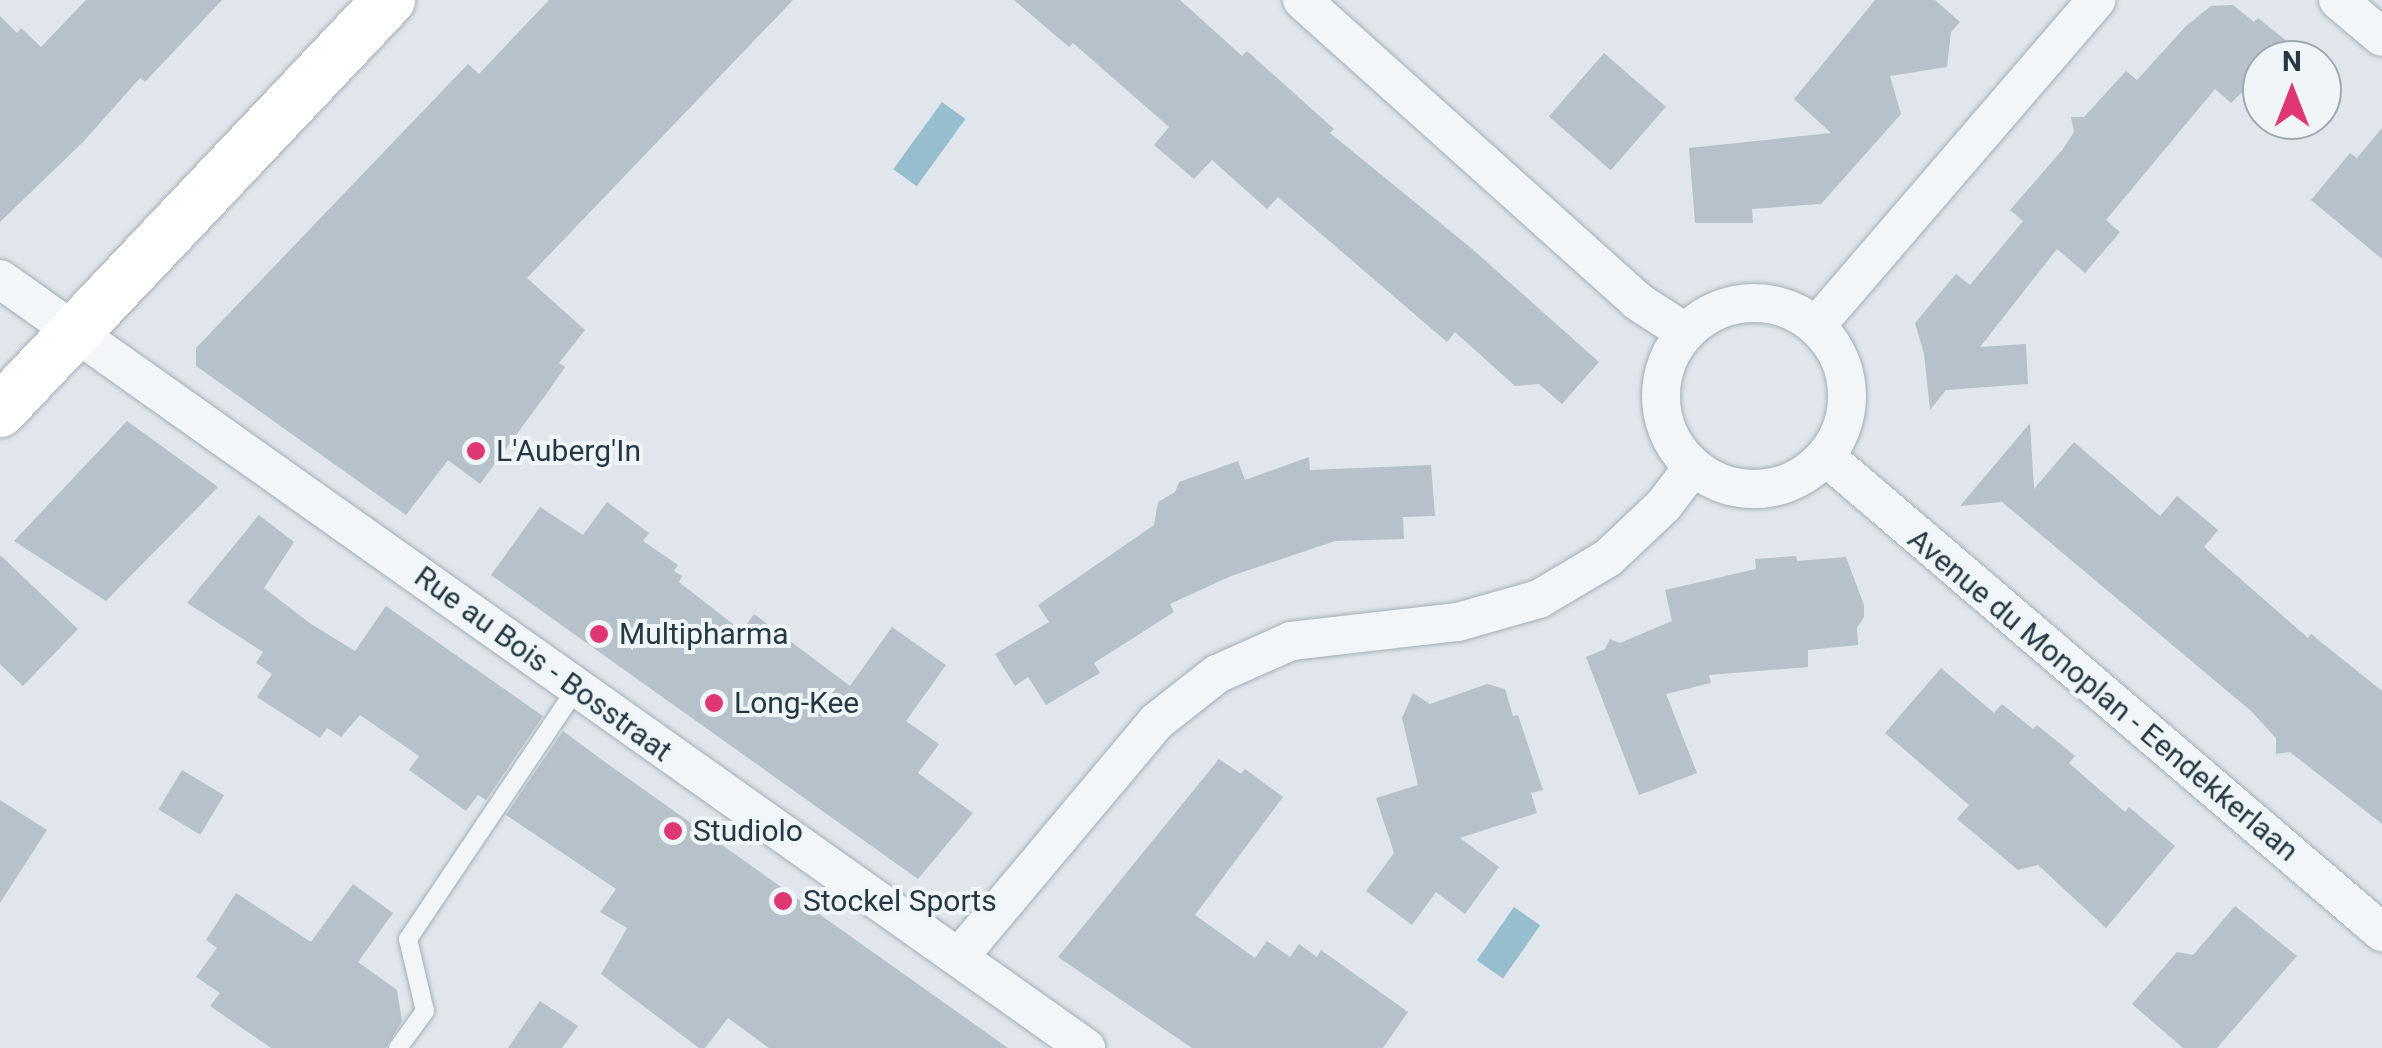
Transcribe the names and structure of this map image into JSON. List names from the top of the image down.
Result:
{
  "streets": {
    "street": ["Rue au Bois - Bosstraat", "Avenue du Monoplan - Eendekkerlaan"]
  },
  "places": [
    "L'Auberg'In",
    "Multipharma",
    "Long-Kee",
    "Studiolo",
    "Stockel Sports"
  ],
  "north": "top"
}
